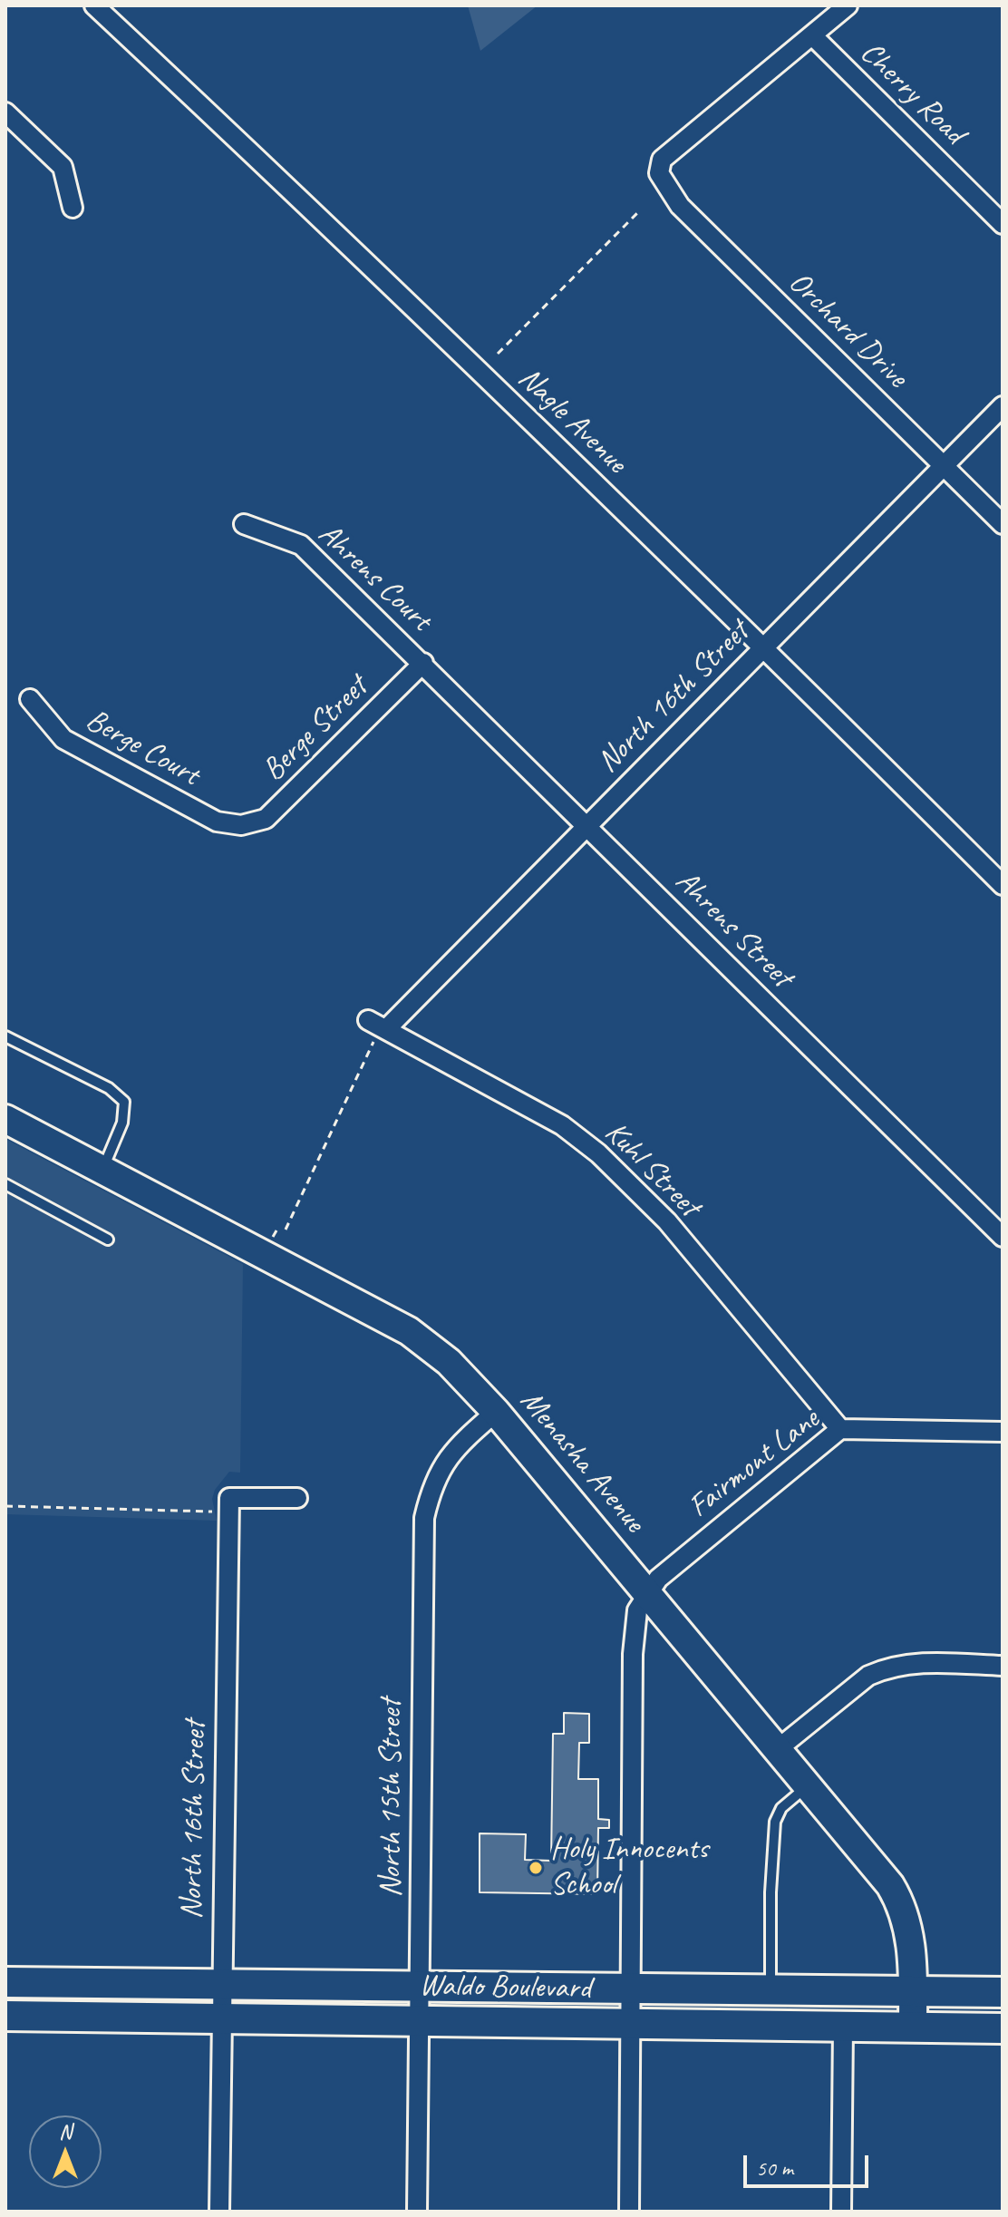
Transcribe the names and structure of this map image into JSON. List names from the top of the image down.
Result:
{
  "streets": {
    "main road": ["Waldo Boulevard"],
    "street": [
      "Cherry Road",
      "Orchard Drive",
      "Nagle Avenue",
      "Ahrens Court",
      "North 16th Street",
      "Berge Street",
      "Berge Court",
      "Ahrens Street",
      "Kuhl Street",
      "Menasha Avenue",
      "Fairmont Lane",
      "North 15th Street"
    ]
  },
  "crossings": [
    ["Cherry Road", "Orchard Drive"],
    ["Orchard Drive", "North 16th Street"],
    ["Nagle Avenue", "North 16th Street"],
    ["Ahrens Court", "Berge Street"],
    ["Ahrens Court", "Ahrens Street"],
    ["North 16th Street", "Ahrens Street"],
    ["North 16th Street", "Kuhl Street"],
    ["North 16th Street", "Waldo Boulevard"],
    ["Berge Street", "Berge Court"],
    ["Berge Street", "Ahrens Street"],
    ["Kuhl Street", "Fairmont Lane"],
    ["Menasha Avenue", "Fairmont Lane"],
    ["Menasha Avenue", "North 15th Street"],
    ["Menasha Avenue", "Waldo Boulevard"],
    ["North 15th Street", "Waldo Boulevard"]
  ],
  "places": ["Holy Innocents School"],
  "scale_bar": "50 m",
  "north": "top"
}
